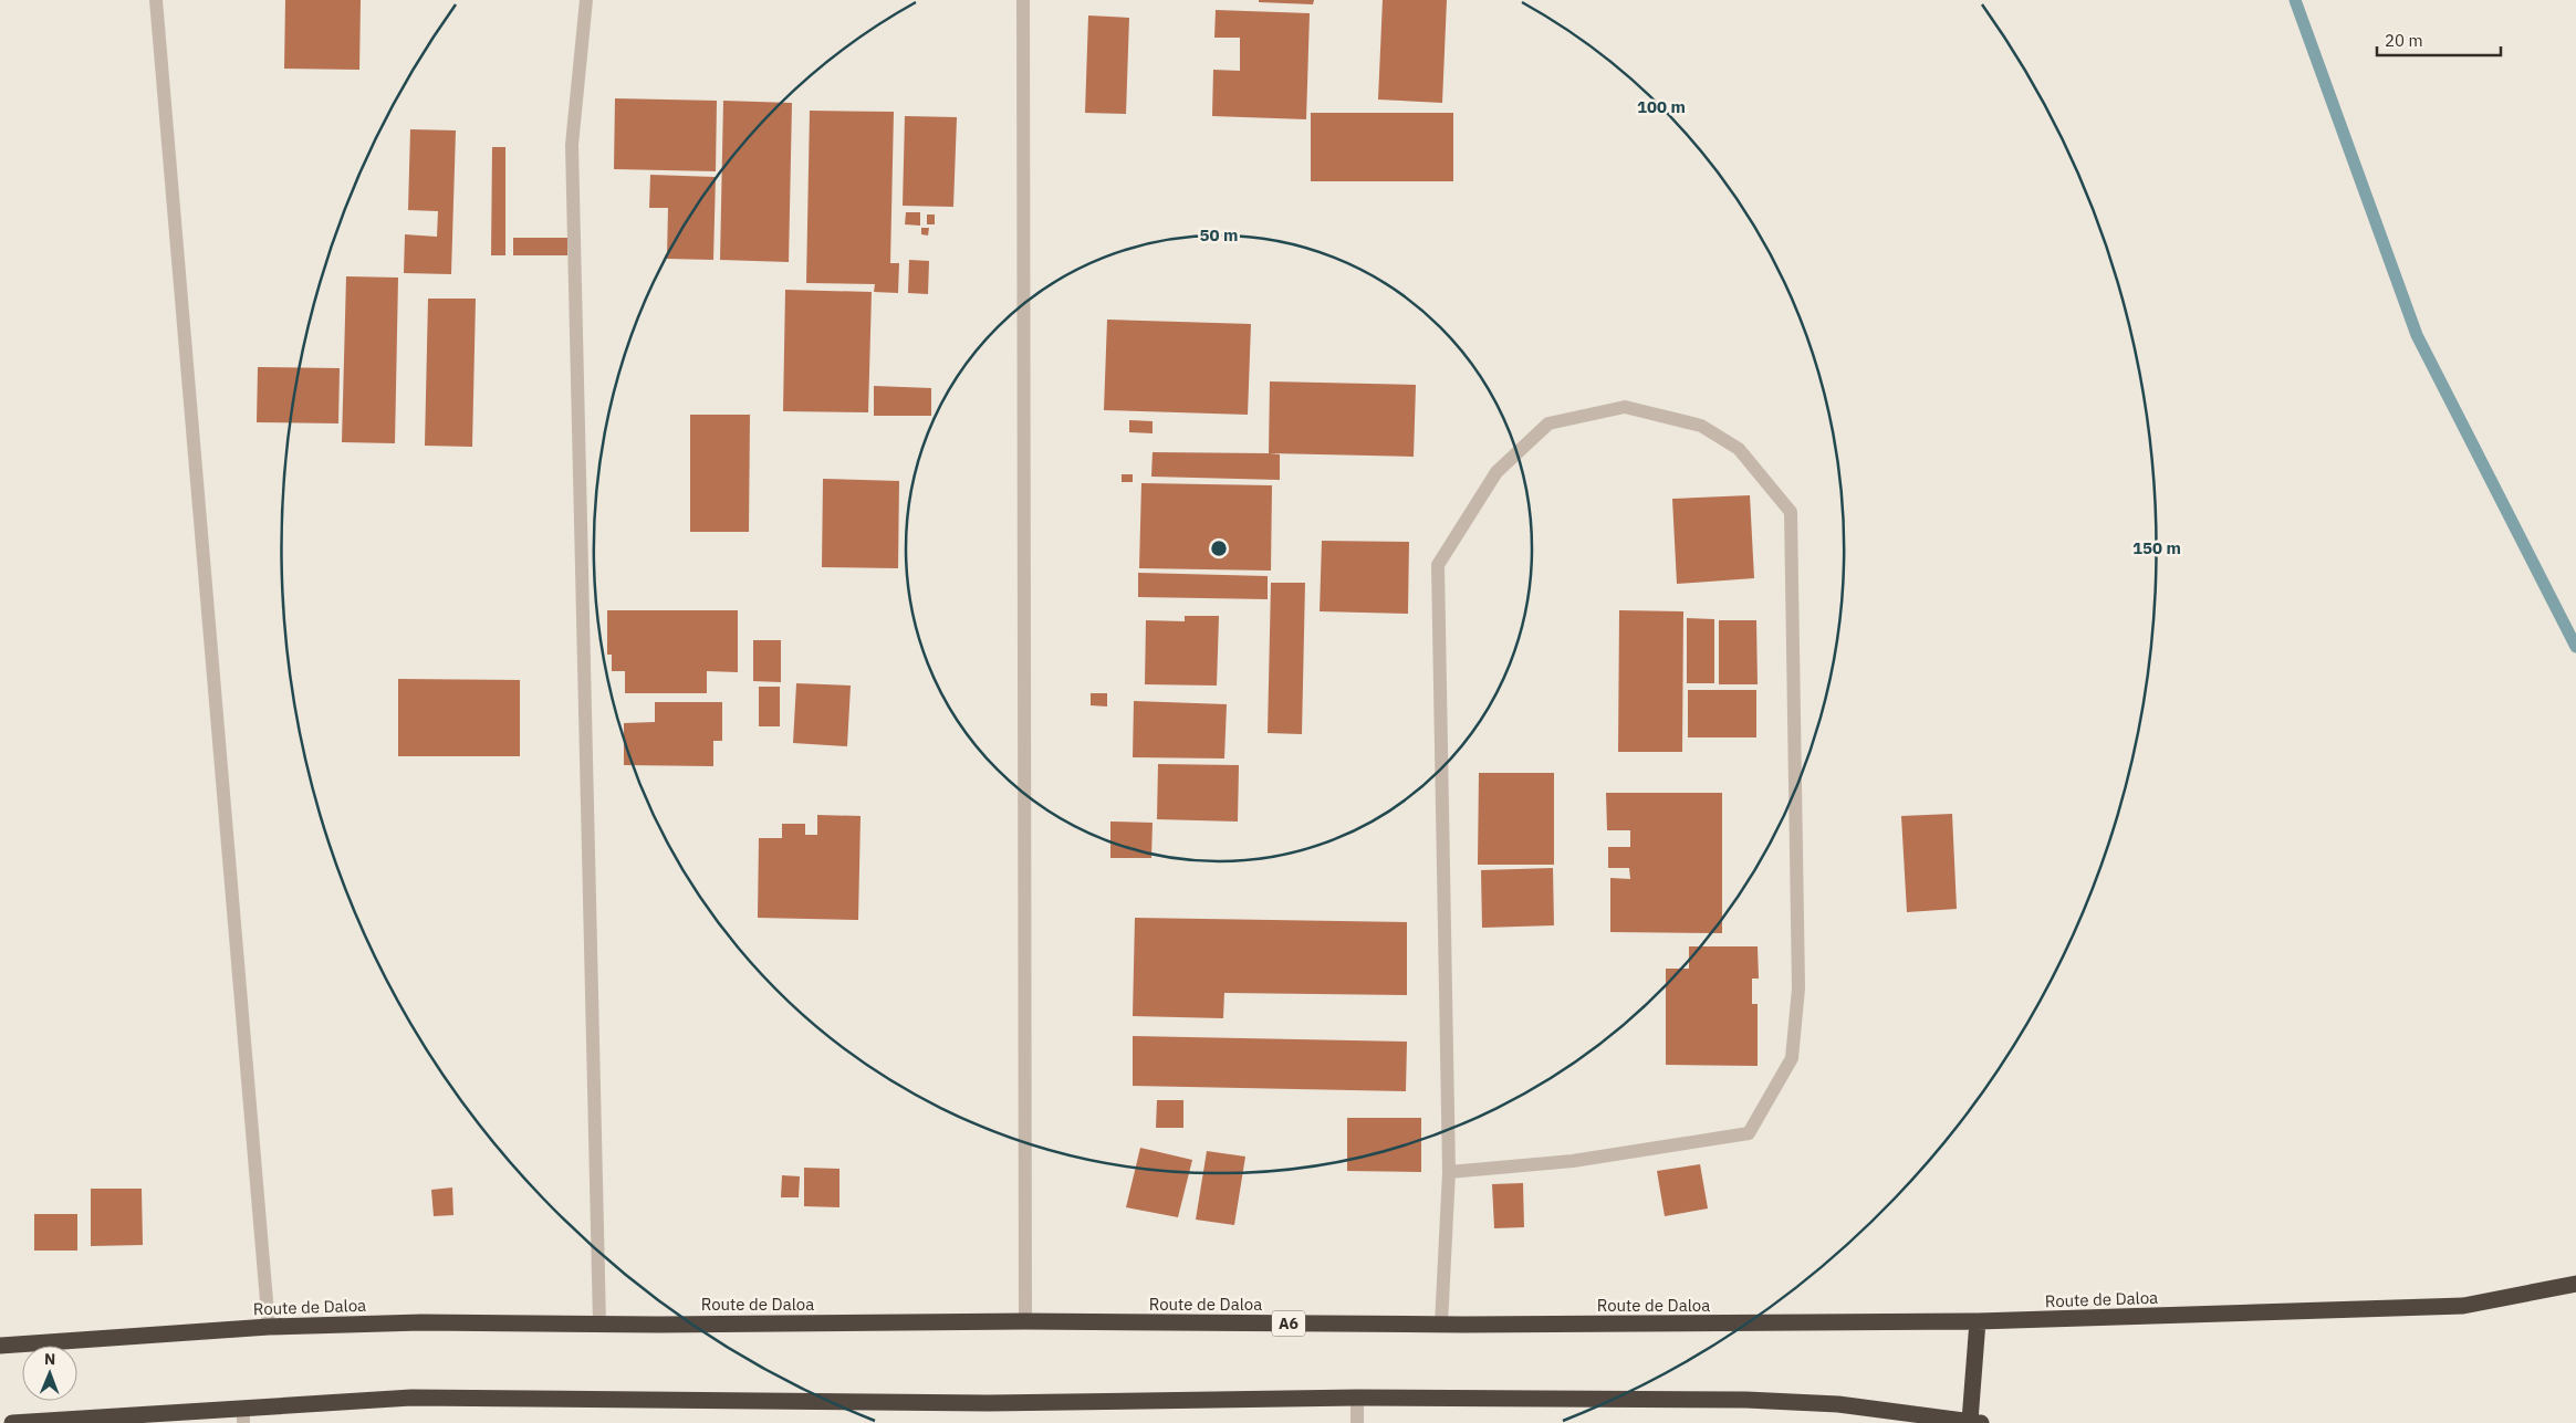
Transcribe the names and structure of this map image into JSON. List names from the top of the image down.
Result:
{
  "streets": {
    "highway": ["Route de Daloa", "A6"]
  },
  "scale_bar": "20 m",
  "north": "top",
  "rings": ["100 m", "50 m", "150 m"]
}
